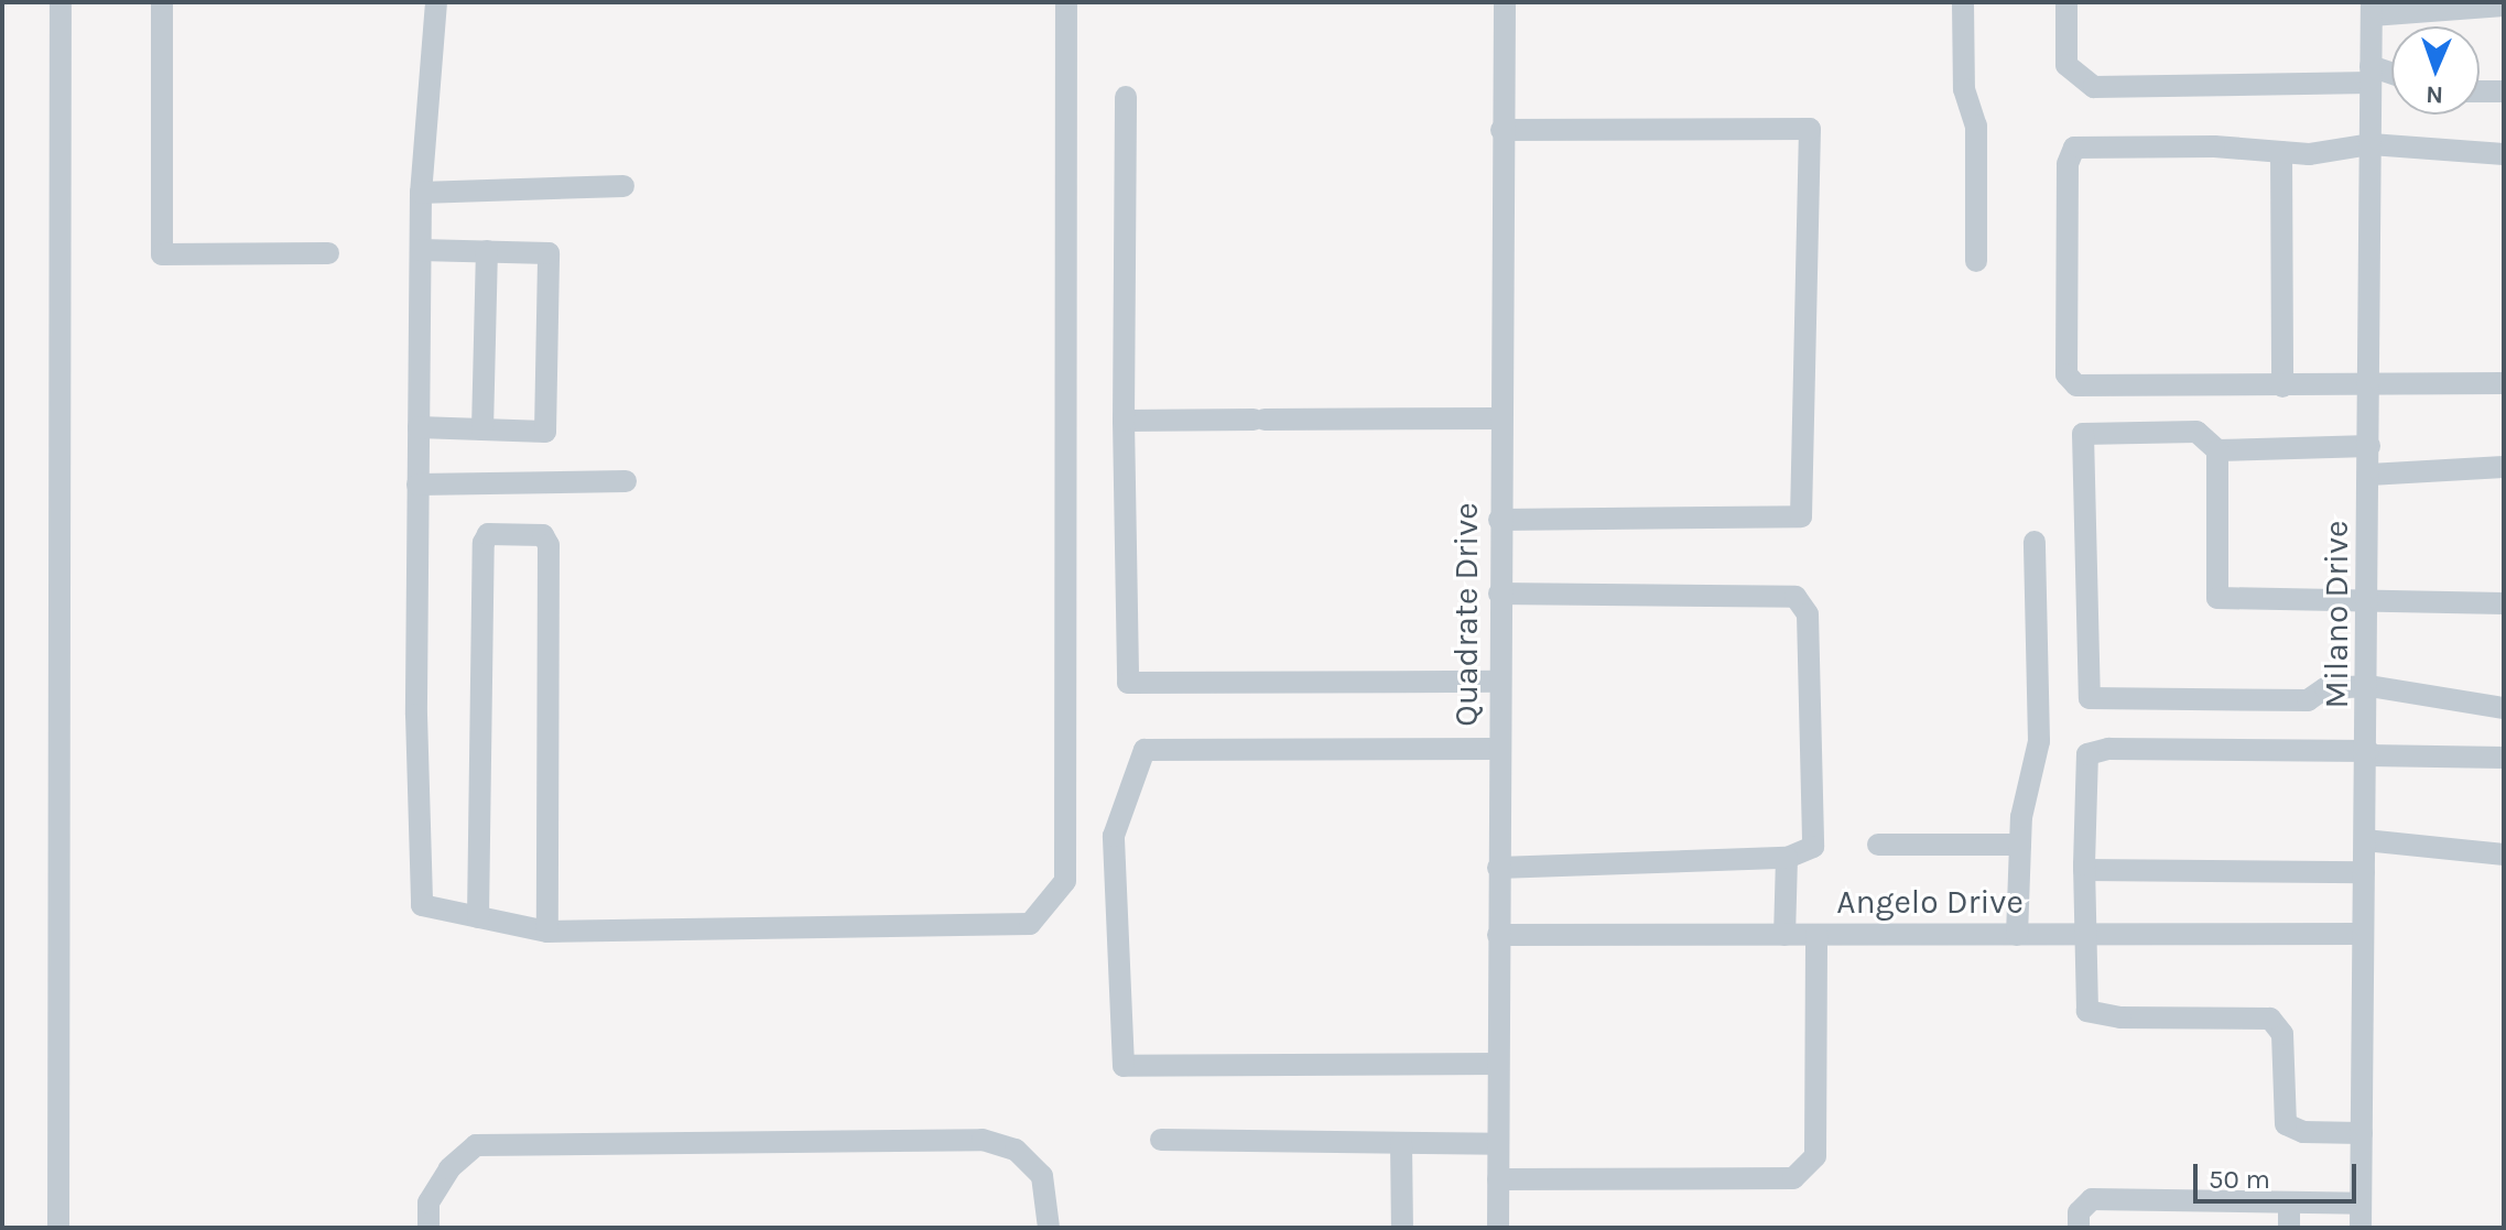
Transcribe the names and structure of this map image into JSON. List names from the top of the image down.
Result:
{
  "streets": {
    "street": ["Quadrate Drive", "Milano Drive", "Angelo Drive"]
  },
  "crossings": [
    ["Quadrate Drive", "Angelo Drive"],
    ["Milano Drive", "Angelo Drive"]
  ],
  "scale_bar": "50 m",
  "north": "bottom"
}
